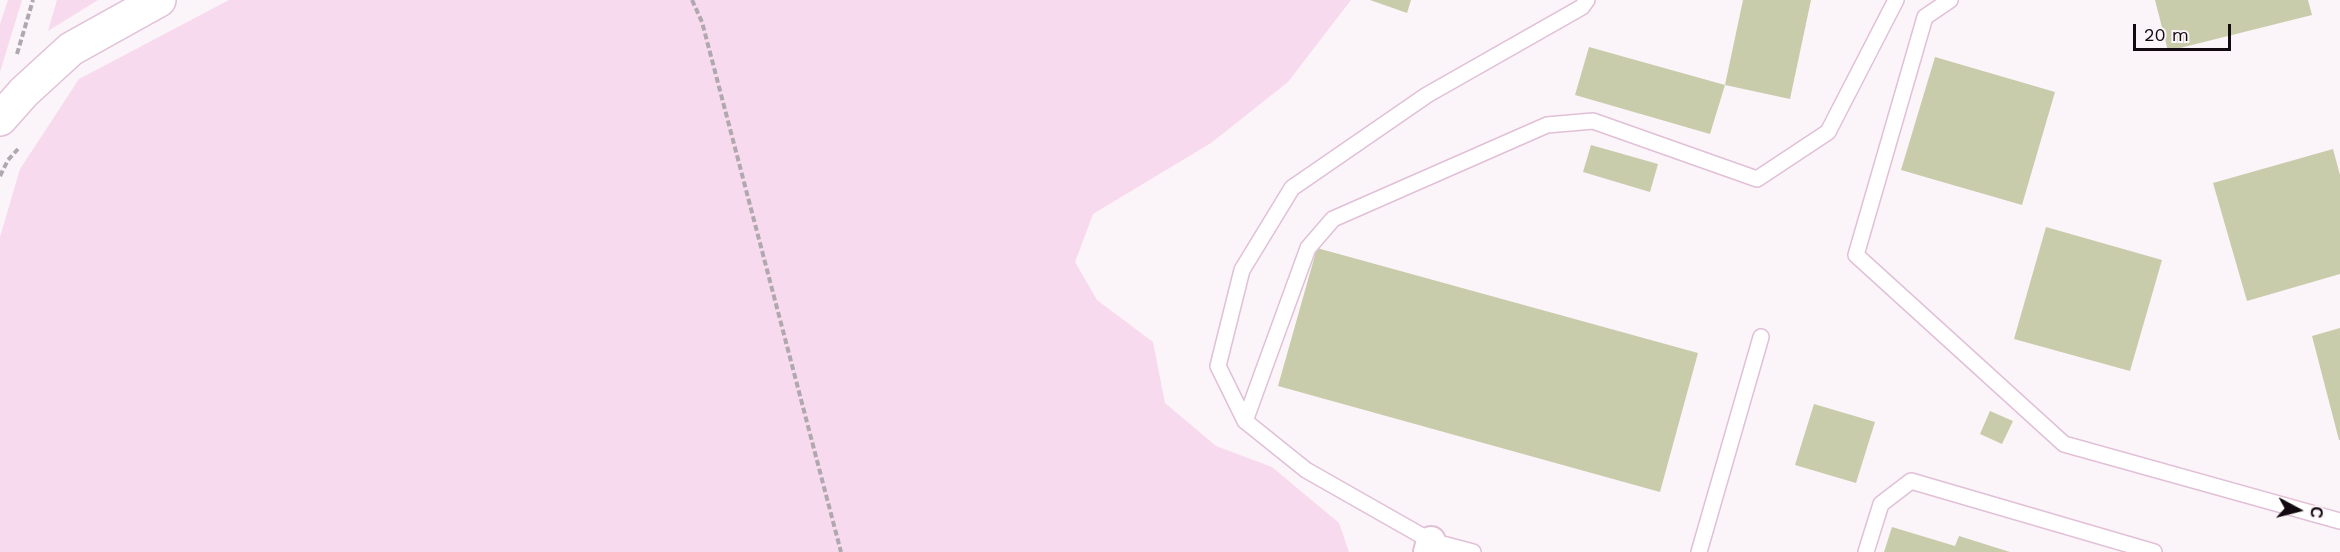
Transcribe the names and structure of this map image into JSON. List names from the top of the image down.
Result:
{
  "scale_bar": "20 m",
  "north": "right"
}
